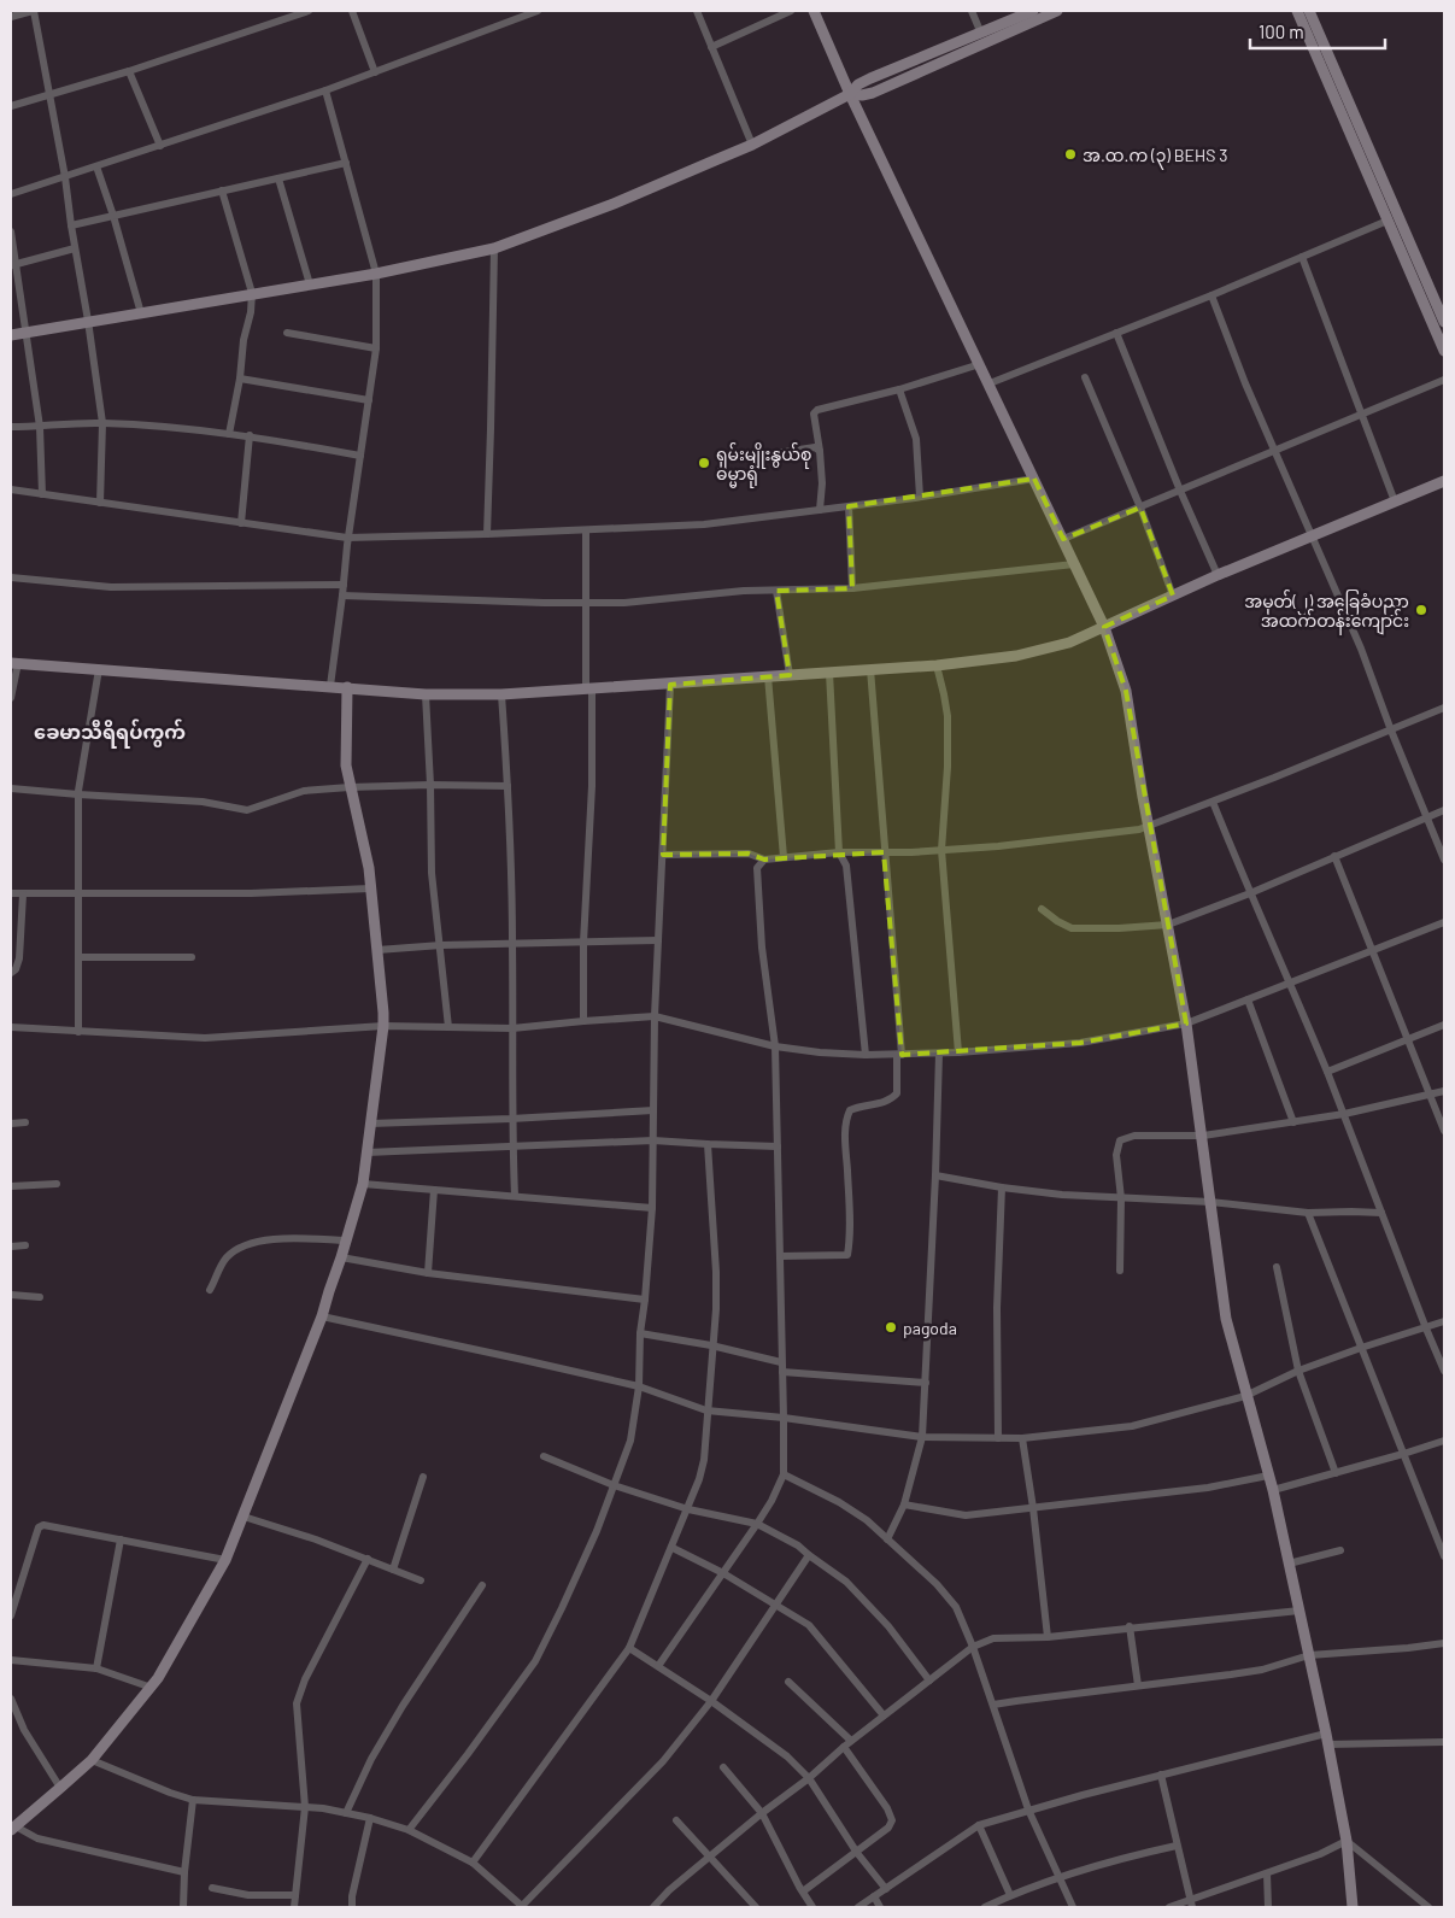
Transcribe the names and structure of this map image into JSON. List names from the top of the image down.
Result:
{
  "districts": ["ခေမာသီရိရပ်ကွက်"],
  "places": [
    "အ.ထ.က (၃) BEHS 3",
    "ရှမ်းမျိုးနွယ်စု ဓမ္မာရုံ",
    "အမှတ်(၂) အခြေခံပညာ အထက်တန်းကျောင်း",
    "pagoda"
  ],
  "scale_bar": "100 m"
}
